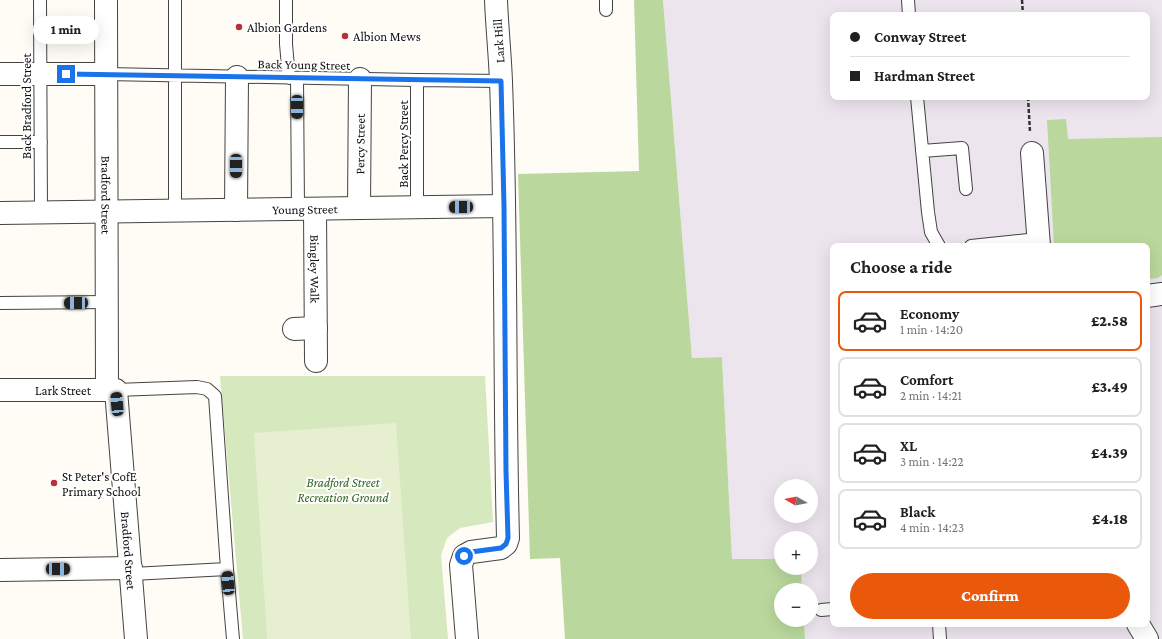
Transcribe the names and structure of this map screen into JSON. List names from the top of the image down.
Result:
{
  "streets": {
    "street": [
      "Lark Hill",
      "Percy Street",
      "Bradford Street",
      "Young Street",
      "Bingley Walk",
      "Lark Street"
    ],
    "lane": ["Back Young Street", "Back Bradford Street", "Back Percy Street"]
  },
  "crossings": [
    ["Lark Hill", "Back Young Street"],
    ["Lark Hill", "Young Street"],
    ["Back Young Street", "Percy Street"],
    ["Back Young Street", "Back Percy Street"],
    ["Back Young Street", "Bradford Street"],
    ["Back Bradford Street", "Young Street"],
    ["Percy Street", "Young Street"],
    ["Back Percy Street", "Young Street"],
    ["Bradford Street", "Young Street"],
    ["Bradford Street", "Lark Street"],
    ["Young Street", "Bingley Walk"]
  ],
  "parks": ["Bradford Street Recreation Ground"],
  "places": ["Albion Gardens", "Albion Mews", "St Peter's CofE Primary School"],
  "north": "left",
  "page": {
    "banner": ["Conway Street", "Hardman Street"],
    "bubble": "1 min",
    "heading": "Choose a ride",
    "list": [
      {
        "name": "Economy",
        "note": "1 min · 14:20",
        "value": "£2.58"
      },
      {
        "name": "Comfort",
        "note": "2 min · 14:21",
        "value": "£3.49"
      },
      {
        "name": "XL",
        "note": "3 min · 14:22",
        "value": "£4.39"
      },
      {
        "name": "Black",
        "note": "4 min · 14:23",
        "value": "£4.18"
      }
    ],
    "map_buttons": ["+", "−"],
    "buttons": "Confirm"
  }
}
